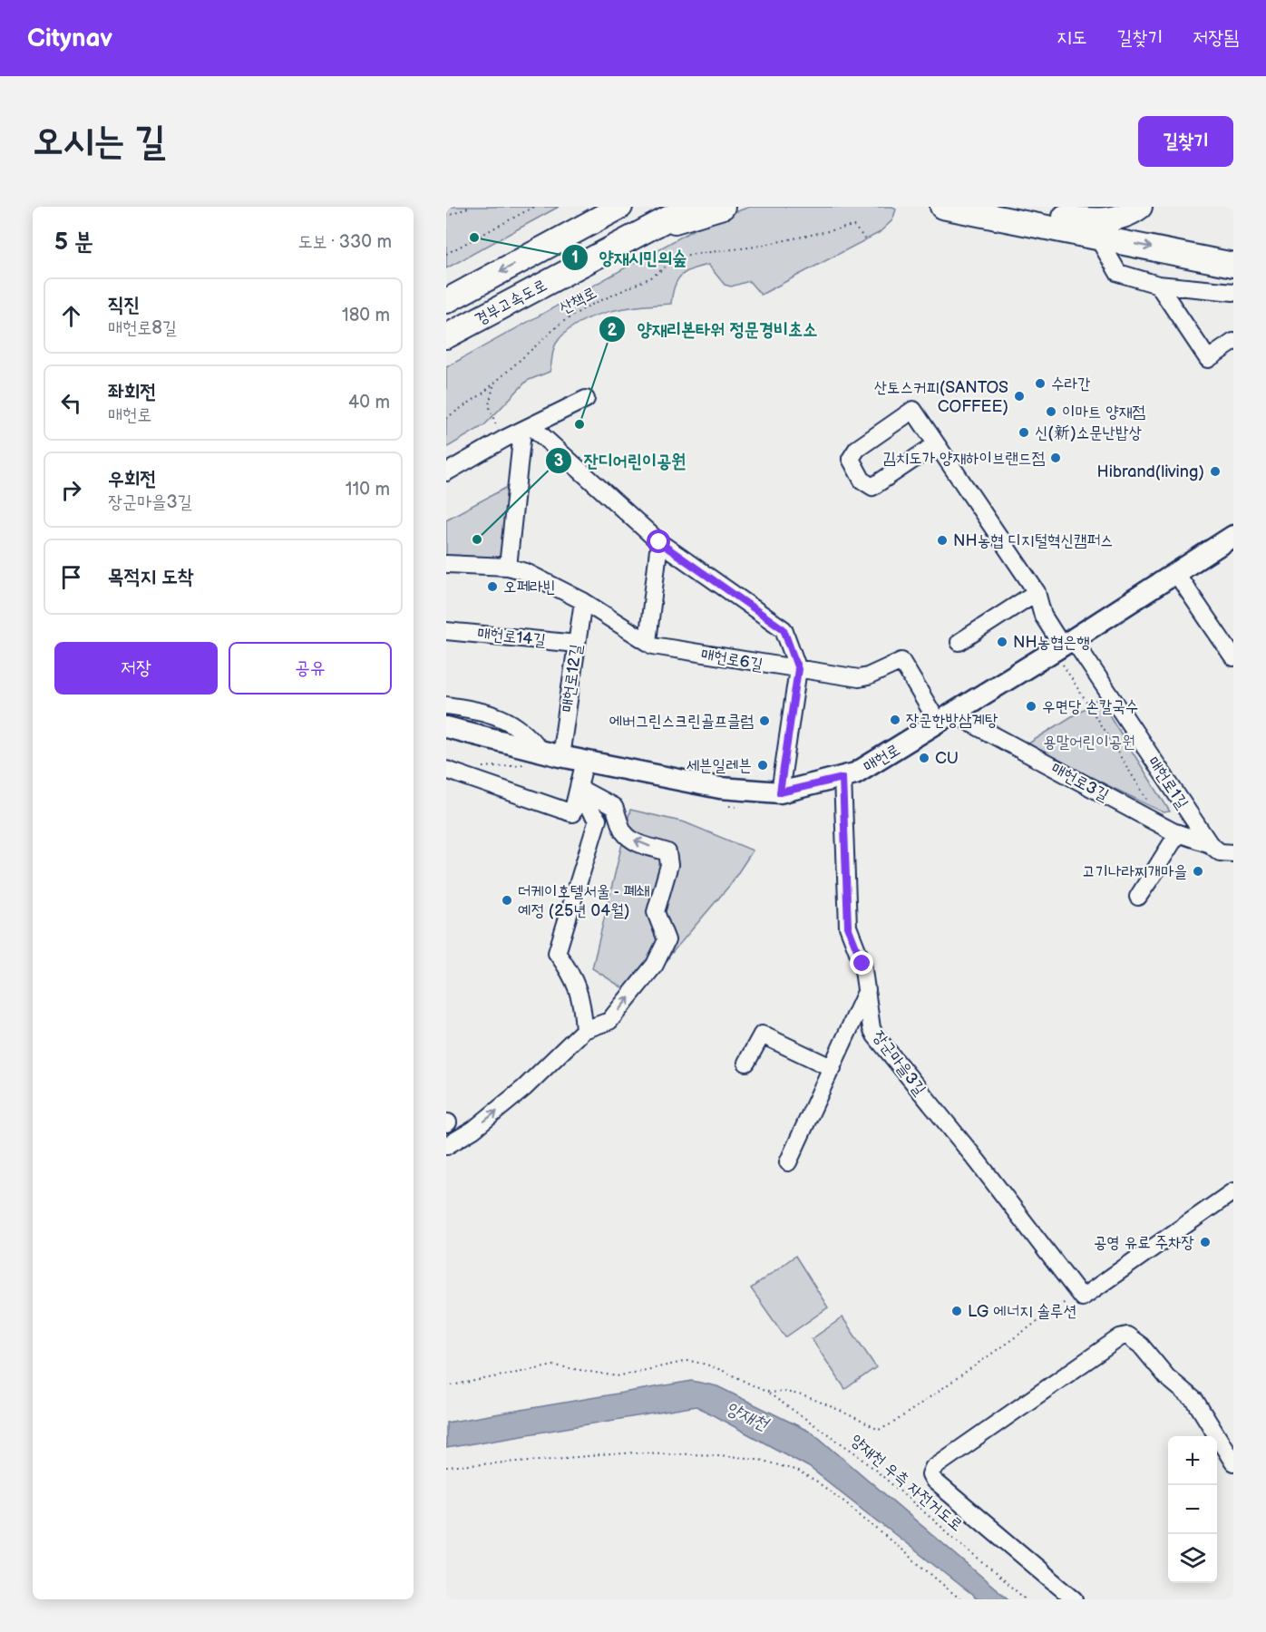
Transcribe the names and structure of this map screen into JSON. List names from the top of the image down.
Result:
{
  "streets": {
    "highway": ["경부고속도로"],
    "main road": ["매헌로"],
    "street": [
      "매헌로14길",
      "매헌로6길",
      "매헌로12길",
      "매헌로3길",
      "매헌로1길",
      "장군마을3길"
    ],
    "path": ["산책로", "양재천 우측 자전거도로"]
  },
  "crossings": [
    ["매헌로14길", "매헌로12길"],
    ["매헌로6길", "매헌로12길"],
    ["매헌로6길", "매헌로"],
    ["매헌로6길", "매헌로3길"],
    ["매헌로12길", "매헌로"],
    ["매헌로", "매헌로3길"],
    ["매헌로", "매헌로1길"],
    ["매헌로", "장군마을3길"],
    ["매헌로3길", "매헌로1길"]
  ],
  "water": ["양재천"],
  "parks": ["용말어린이공원"],
  "places": [
    "양재시민의숲",
    "수라간",
    "산토스커피(SANTOS COFFEE)",
    "이마트 양재점",
    "양재리본타워 정문경비초소",
    "신(新)소문난밥상",
    "김치도가 양재하이브랜드점",
    "Hibrand(living)",
    "잔디어린이공원",
    "NH농협 디지털혁신캠퍼스",
    "오페라빈",
    "NH농협은행",
    "우면당 손칼국수",
    "장군한방삼계탕",
    "에버그린스크린골프클럼",
    "CU",
    "세븐일레븐",
    "고기나라찌개마을",
    "더케이호텔서울 - 폐쇄 예정 (25년 04월)",
    "공영 유료 주차장",
    "LG 에너지 솔루션"
  ],
  "page": {
    "header": "Citynav",
    "nav": ["지도", "길찾기", "저장됨"],
    "buttons": [
      "길찾기",
      ["저장", "공유"]
    ],
    "title": "오시는 길",
    "heading": ["5 분", "도보 · 330 m"],
    "list": [
      ["직진", "매헌로8길", "180 m"],
      ["좌회전", "매헌로", "40 m"],
      ["우회전", "장군마을3길", "110 m"],
      "목적지 도착"
    ],
    "map_buttons": ["+", "−"]
  }
}
